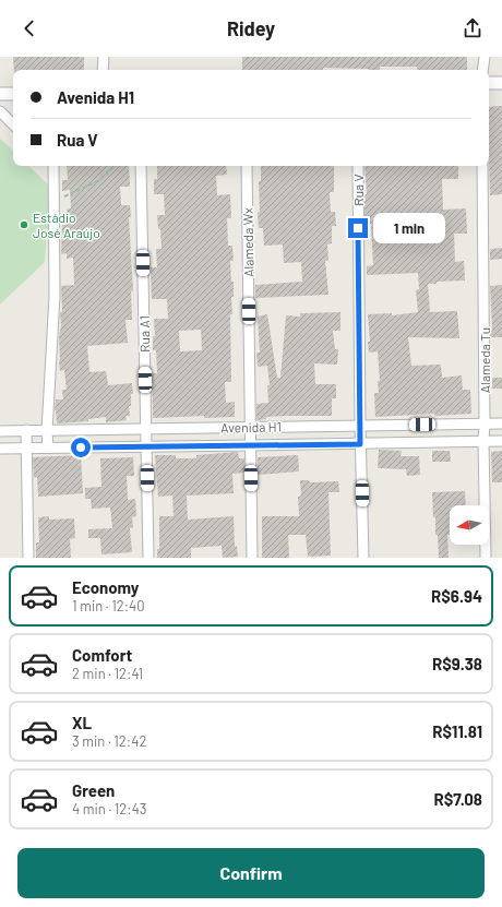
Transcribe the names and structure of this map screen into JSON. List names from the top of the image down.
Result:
{
  "streets": {
    "street": [
      "Rua V",
      "Alameda Wx",
      "Rua A1",
      "Alameda Tu",
      "Avenida H1"
    ]
  },
  "crossings": [
    ["Rua V", "Avenida H1"],
    ["Alameda Wx", "Avenida H1"],
    ["Rua A1", "Avenida H1"],
    ["Alameda Tu", "Avenida H1"]
  ],
  "places": ["Estádio José Araújo"],
  "north": "left",
  "page": {
    "header": "Ridey",
    "banner": ["Avenida H1", "Rua V"],
    "bubble": "1 min",
    "list": [
      {
        "name": "Economy",
        "note": "1 min · 12:40",
        "value": "R$6.94"
      },
      {
        "name": "Comfort",
        "note": "2 min · 12:41",
        "value": "R$9.38"
      },
      {
        "name": "XL",
        "note": "3 min · 12:42",
        "value": "R$11.81"
      },
      {
        "name": "Green",
        "note": "4 min · 12:43",
        "value": "R$7.08"
      }
    ],
    "buttons": "Confirm"
  }
}
